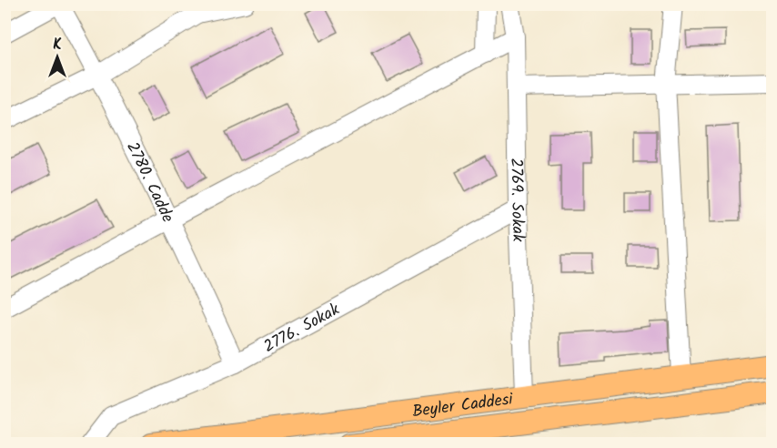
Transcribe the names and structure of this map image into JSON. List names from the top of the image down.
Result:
{
  "streets": {
    "main road": ["Beyler Caddesi"],
    "street": ["2780. Cadde", "2769. Sokak", "2776. Sokak"]
  },
  "crossings": [
    ["2780. Cadde", "2776. Sokak"],
    ["2769. Sokak", "2776. Sokak"],
    ["2769. Sokak", "Beyler Caddesi"]
  ],
  "north": "top"
}
